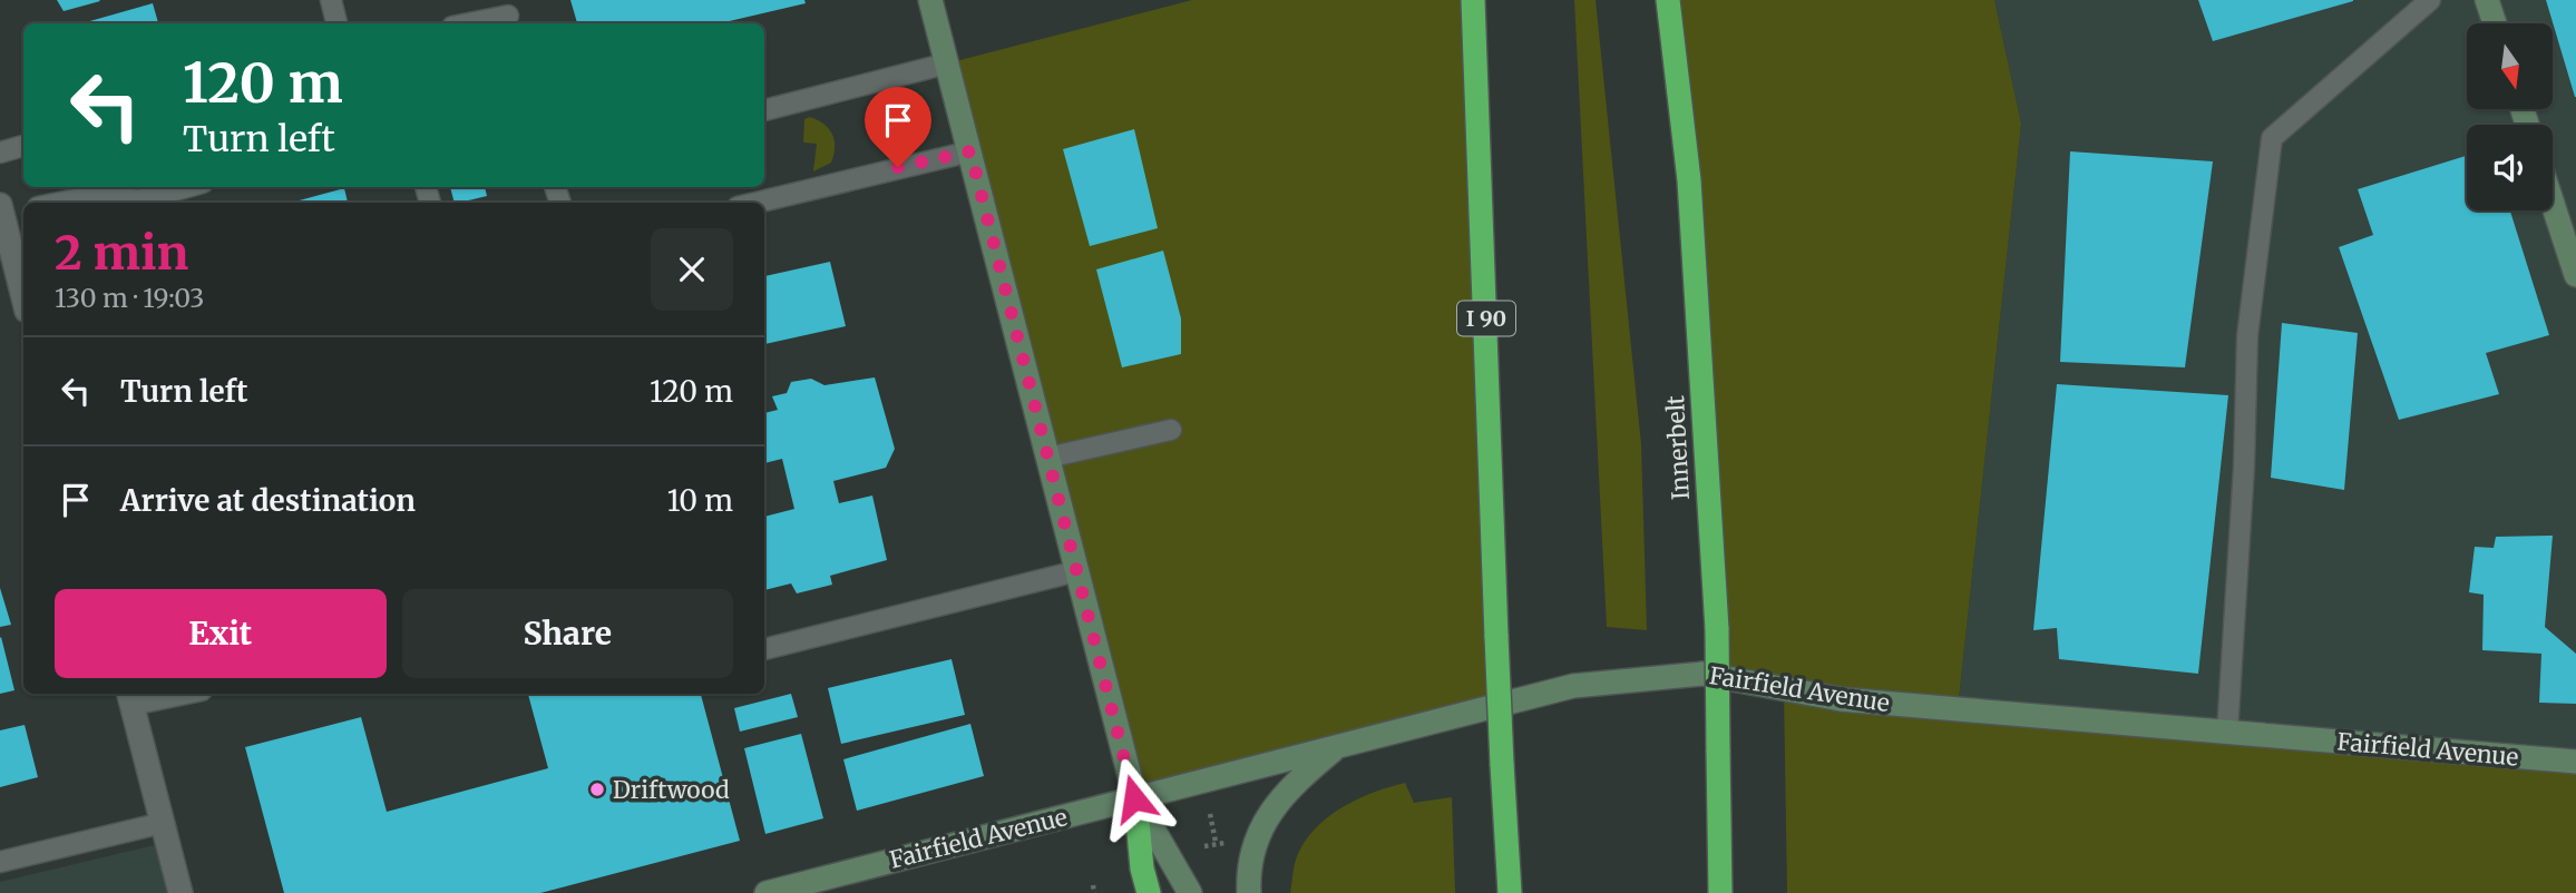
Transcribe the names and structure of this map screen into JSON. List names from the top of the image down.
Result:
{
  "streets": {
    "highway": ["I 90", "Innerbelt"],
    "street": ["Fairfield Avenue"]
  },
  "places": ["Driftwood"],
  "north": "bottom",
  "page": {
    "turn": ["120 m", "Turn left"],
    "heading": ["2 min", "130 m · 19:03"],
    "list": [
      {
        "name": "Turn left",
        "value": "120 m"
      },
      {
        "name": "Arrive at destination",
        "value": "10 m"
      }
    ],
    "buttons": ["Exit", "Share"]
  }
}
